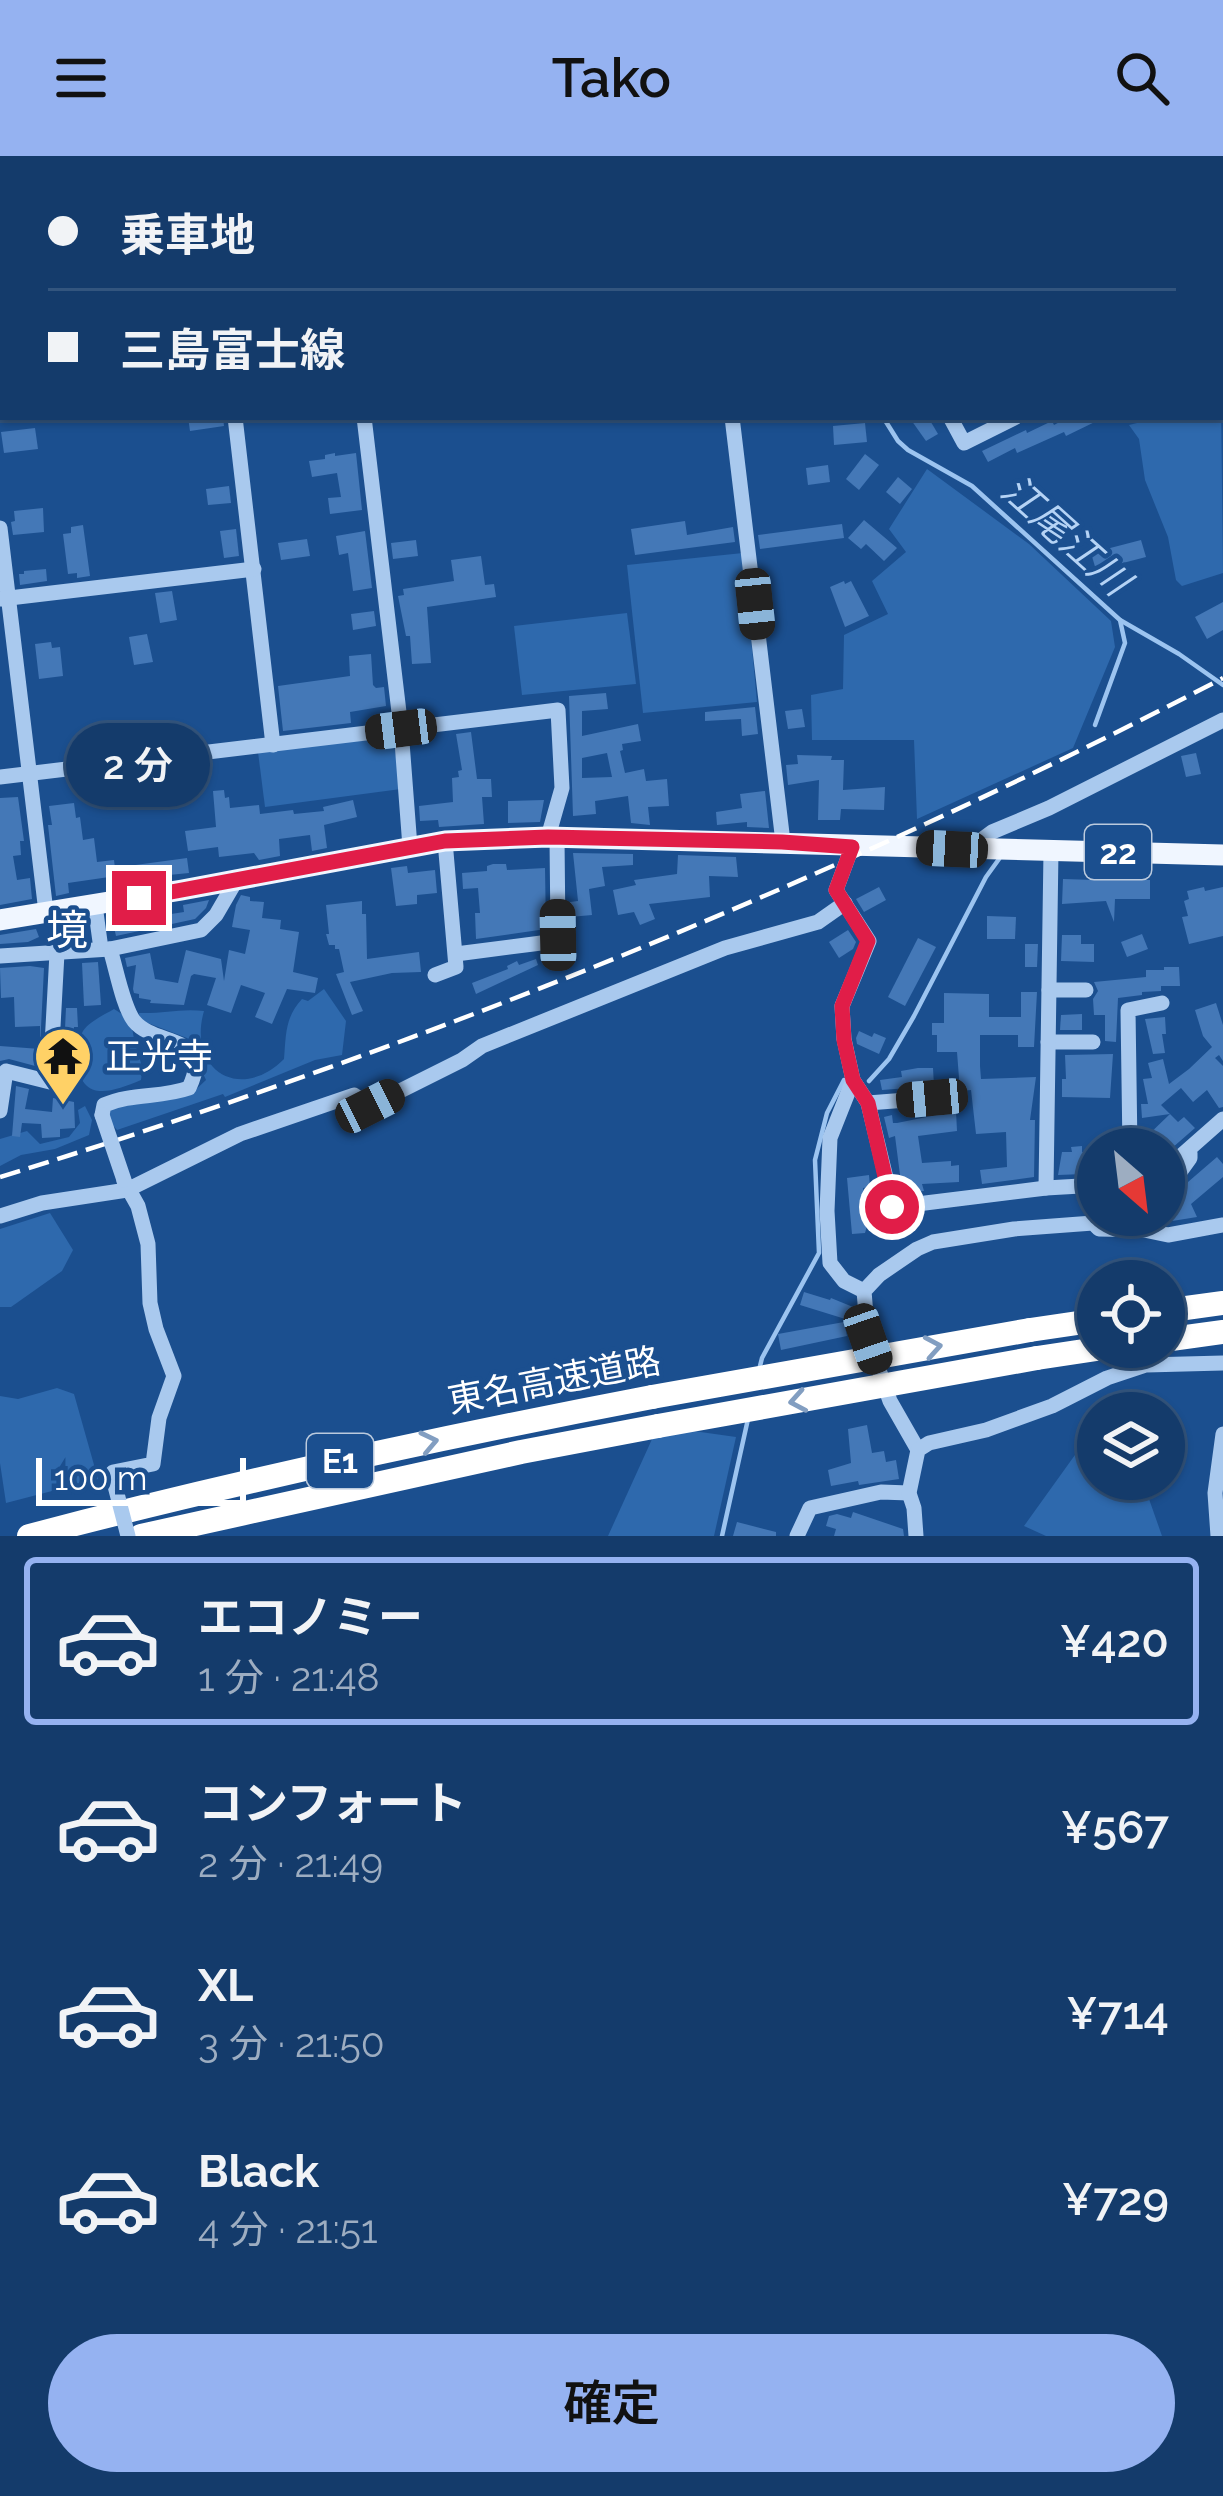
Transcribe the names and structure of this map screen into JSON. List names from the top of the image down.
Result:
{
  "streets": {
    "highway": ["東名高速道路", "E1"],
    "main road": ["22"]
  },
  "districts": ["境"],
  "water": ["江尾江川"],
  "places": {
    "temple": ["正光寺"]
  },
  "scale_bar": "100 m",
  "north": "bottom right",
  "page": {
    "header": "Tako",
    "banner": ["乗車地", "三島富士線"],
    "bubble": "2 分",
    "scale": "100 m",
    "list": [
      {
        "name": "エコノミー",
        "note": "1 分 · 21:48",
        "value": "¥420"
      },
      {
        "name": "コンフォート",
        "note": "2 分 · 21:49",
        "value": "¥567"
      },
      {
        "name": "XL",
        "note": "3 分 · 21:50",
        "value": "¥714"
      },
      {
        "name": "Black",
        "note": "4 分 · 21:51",
        "value": "¥729"
      }
    ],
    "buttons": "確定"
  }
}
